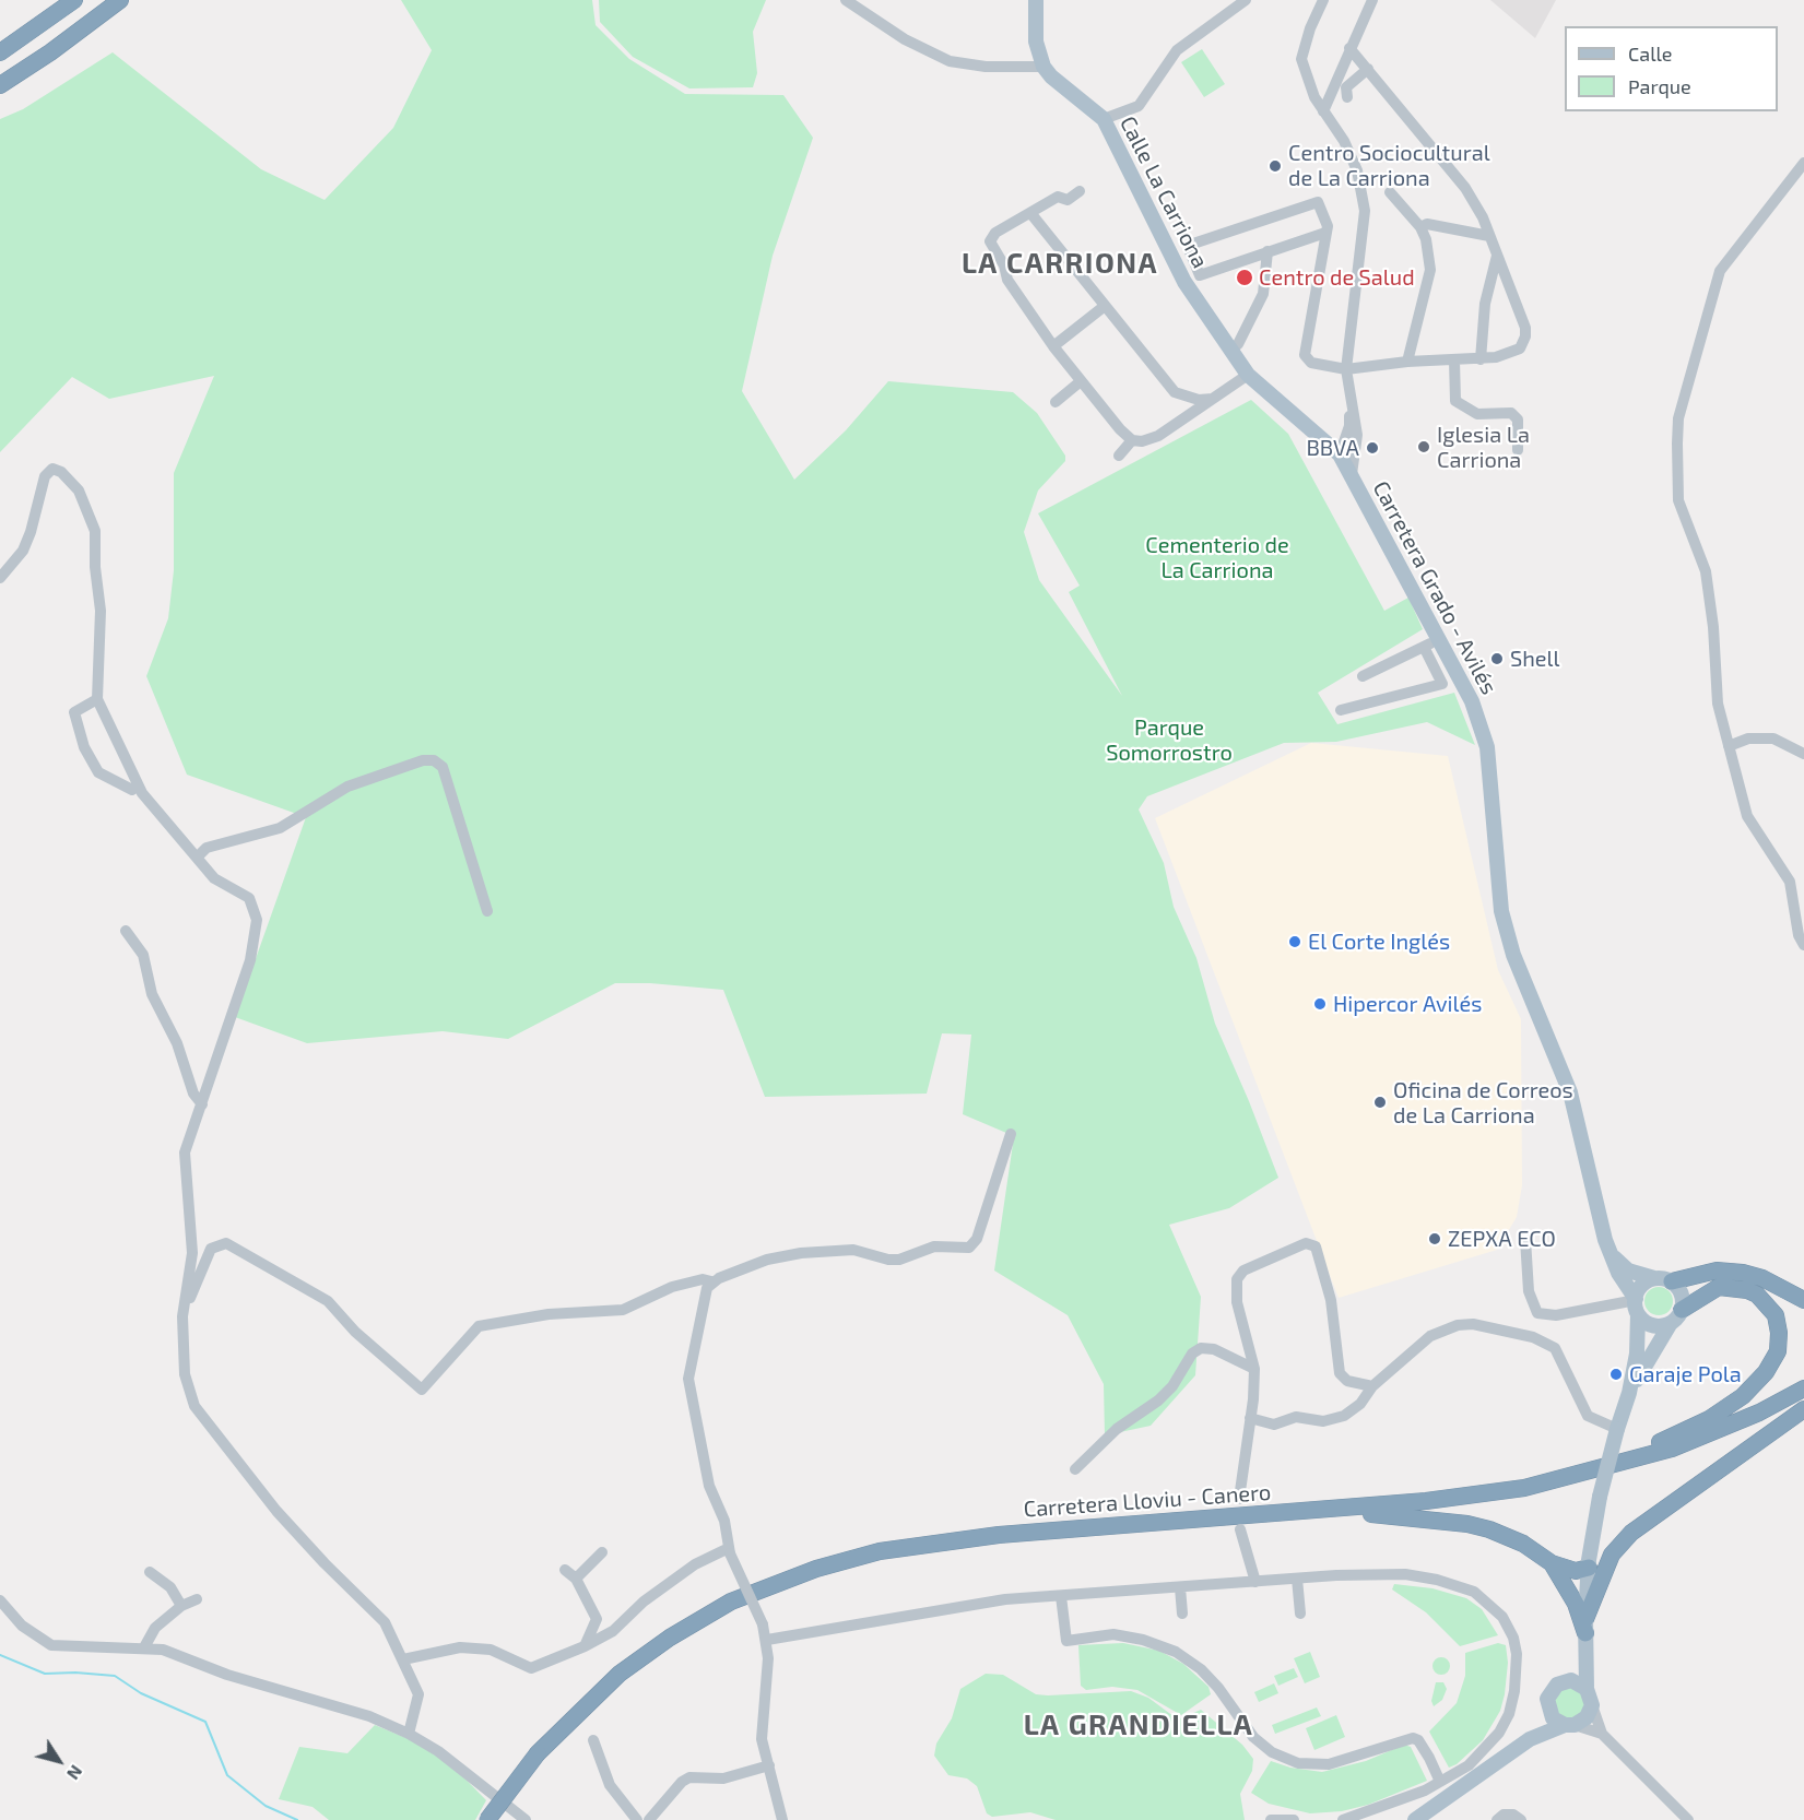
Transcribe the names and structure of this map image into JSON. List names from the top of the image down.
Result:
{
  "streets": {
    "highway": ["Carretera Lloviu - Canero"],
    "main road": ["Calle La Carriona", "Carretera Grado - Avilés"]
  },
  "crossings": [
    ["Calle La Carriona", "Carretera Grado - Avilés"]
  ],
  "districts": ["LA CARRIONA", "LA GRANDIELLA"],
  "parks": ["Cementerio de La Carriona", "Parque Somorrostro"],
  "places": [
    "Centro Sociocultural de La Carriona",
    "Centro de Salud",
    "Iglesia La Carriona",
    "BBVA",
    "Shell",
    "El Corte Inglés",
    "Hipercor Avilés",
    "Oficina de Correos de La Carriona",
    "ZEPXA ECO",
    "Garaje Pola"
  ],
  "legend": ["Calle", "Parque"],
  "north": "bottom right"
}
